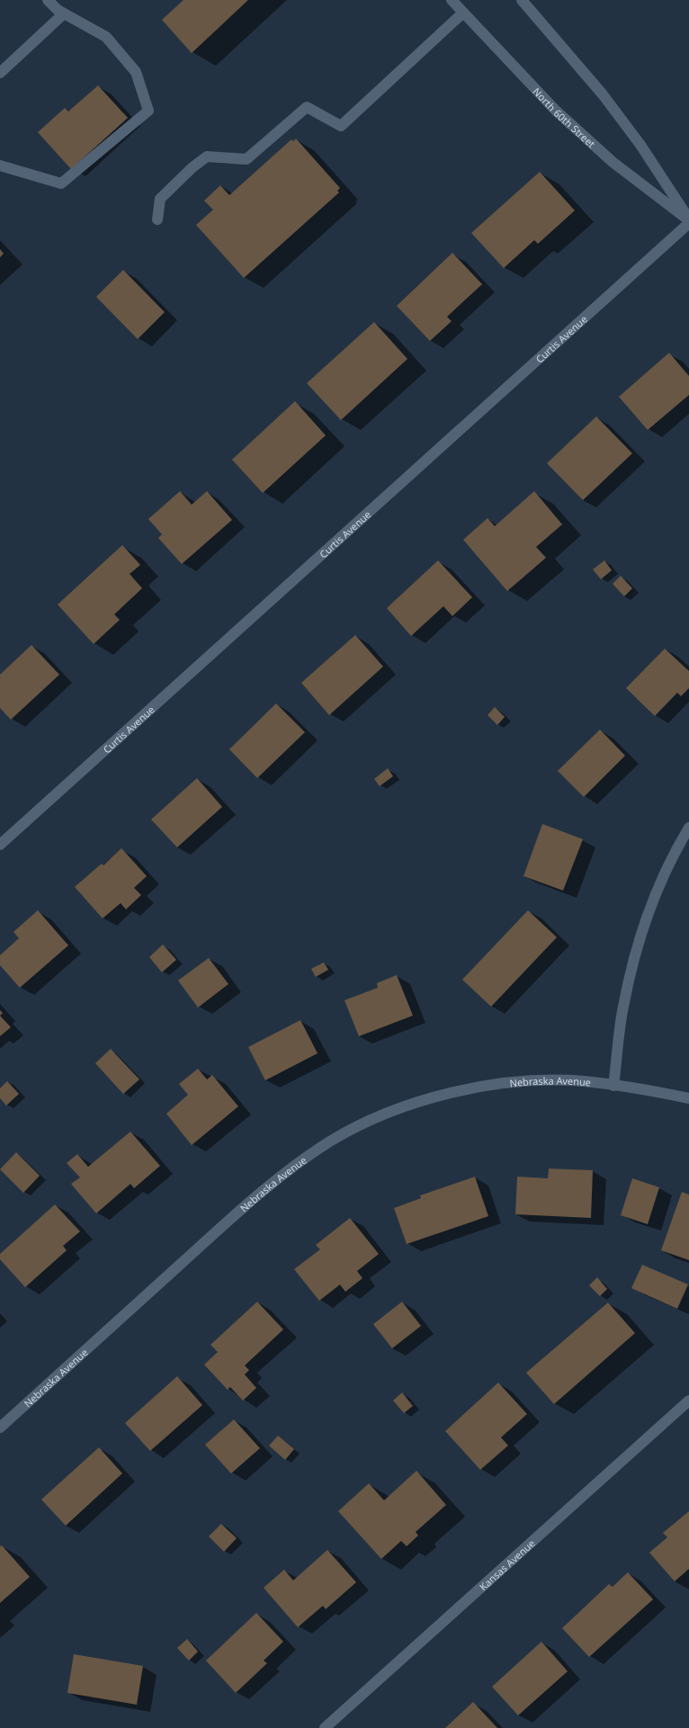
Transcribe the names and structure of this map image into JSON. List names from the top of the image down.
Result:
{
  "streets": {
    "street": [
      "North 60th Street",
      "Curtis Avenue",
      "Nebraska Avenue",
      "Kansas Avenue"
    ]
  },
  "crossings": [
    ["North 60th Street", "Curtis Avenue"]
  ]
}
